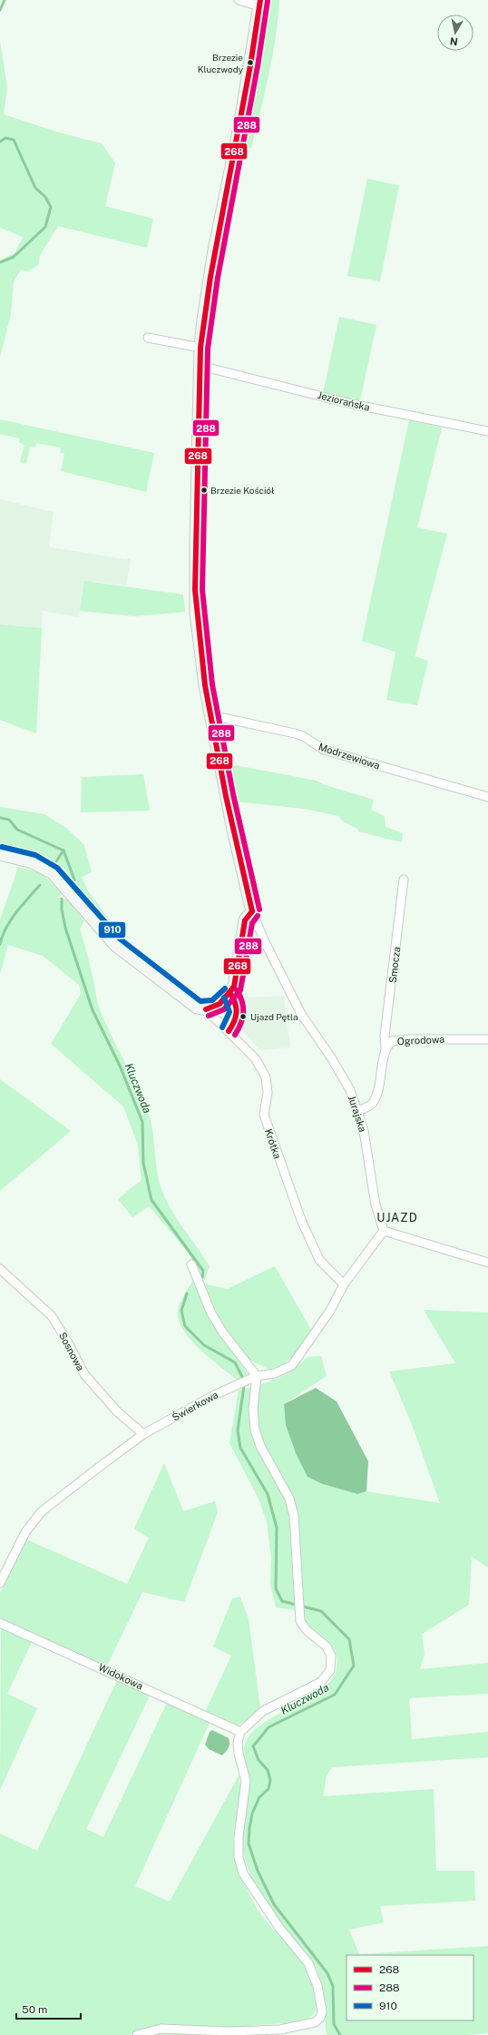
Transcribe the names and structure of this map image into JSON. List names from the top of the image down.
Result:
{
  "streets": {
    "street": [
      "Jeziorańska",
      "Modrzewiowa",
      "Smocza",
      "Ogrodowa",
      "Jurajska",
      "Krótka",
      "Sosnowa",
      "Świerkowa",
      "Widokowa"
    ]
  },
  "crossings": [
    ["Smocza", "Ogrodowa"],
    ["Ogrodowa", "Jurajska"],
    ["Jurajska", "Świerkowa"],
    ["Krótka", "Świerkowa"],
    ["Sosnowa", "Świerkowa"]
  ],
  "districts": ["UJAZD"],
  "water": ["Kluczwoda"],
  "places": ["Brzezie Kluczwody", "Brzezie Kościół", "Ujazd Pętla"],
  "lines": ["transit line 268", "transit line 288", "transit line 910"],
  "legend": ["268", "288", "910"],
  "scale_bar": "50 m",
  "north": "bottom"
}
